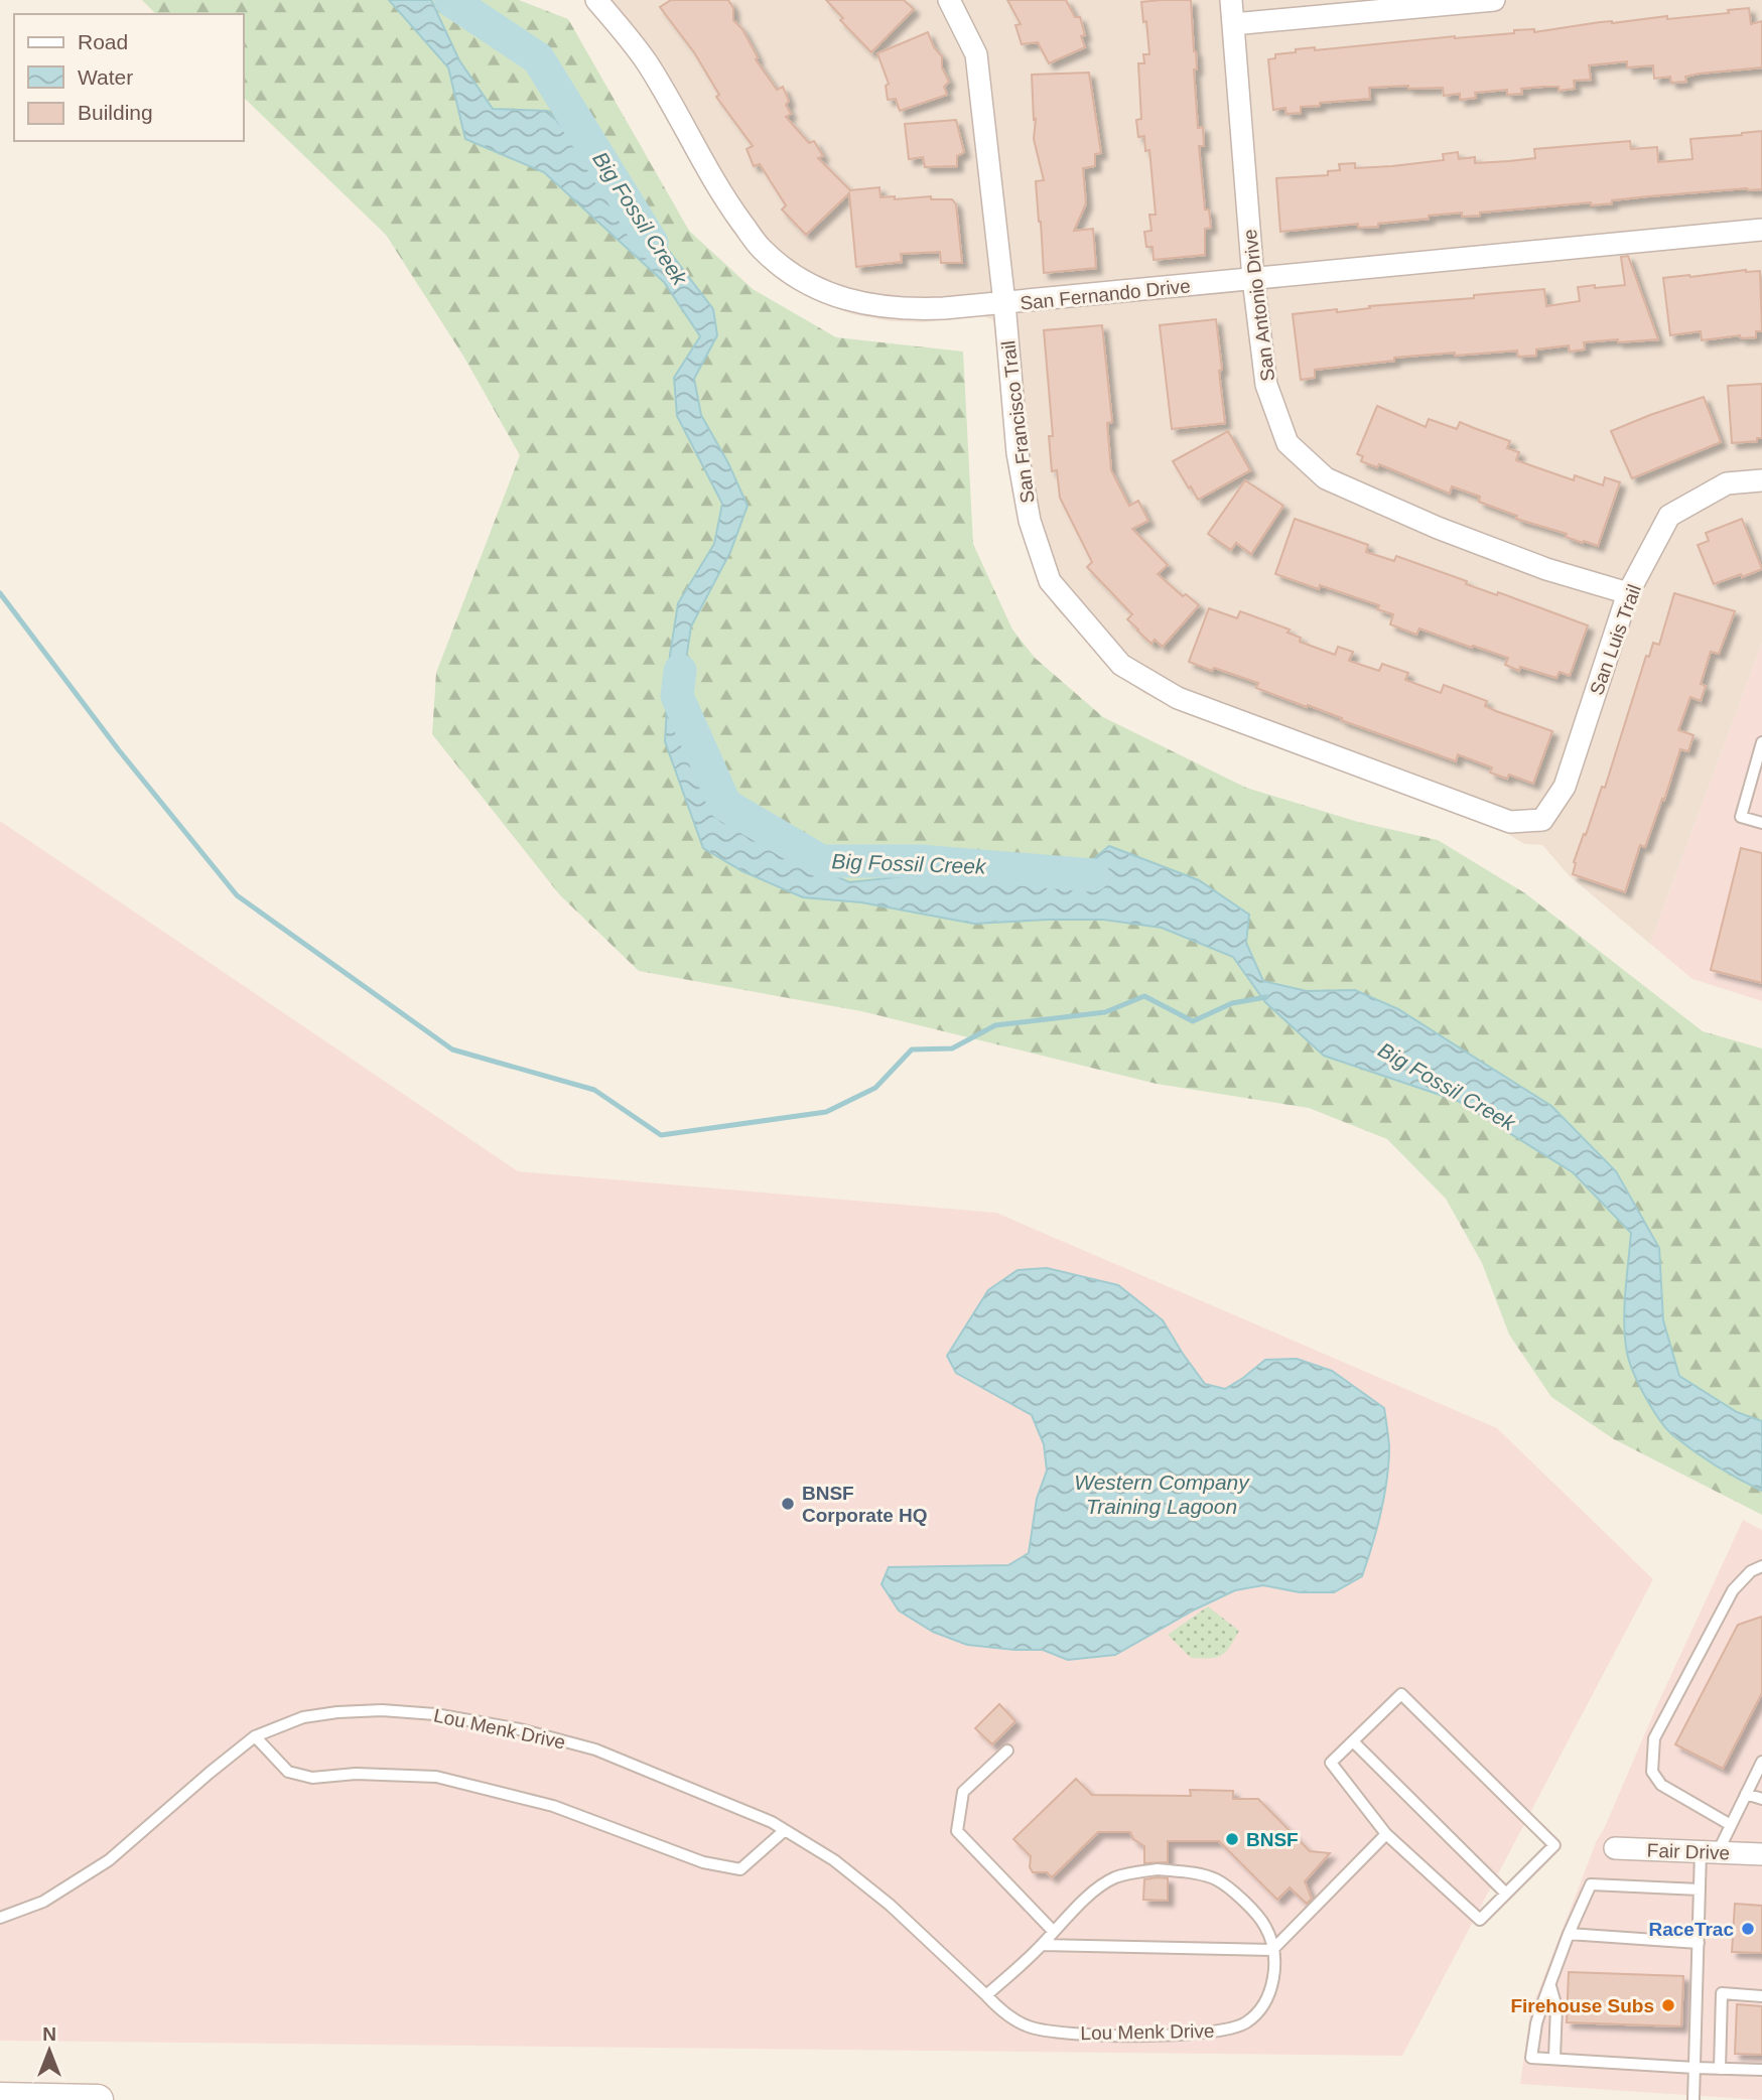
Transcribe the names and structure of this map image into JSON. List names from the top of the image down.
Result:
{
  "streets": {
    "street": [
      "San Fernando Drive",
      "San Antonio Drive",
      "San Francisco Trail",
      "San Luis Trail",
      "Fair Drive"
    ],
    "lane": ["Lou Menk Drive"]
  },
  "crossings": [
    ["San Fernando Drive", "San Antonio Drive"],
    ["San Fernando Drive", "San Francisco Trail"],
    ["San Antonio Drive", "San Luis Trail"],
    ["San Francisco Trail", "San Luis Trail"]
  ],
  "water": ["Big Fossil Creek", "Western Company Training Lagoon"],
  "places": [
    "BNSF Corporate HQ",
    "BNSF",
    "RaceTrac",
    "Firehouse Subs"
  ],
  "legend": ["Road", "Water", "Building"],
  "north": "top"
}
